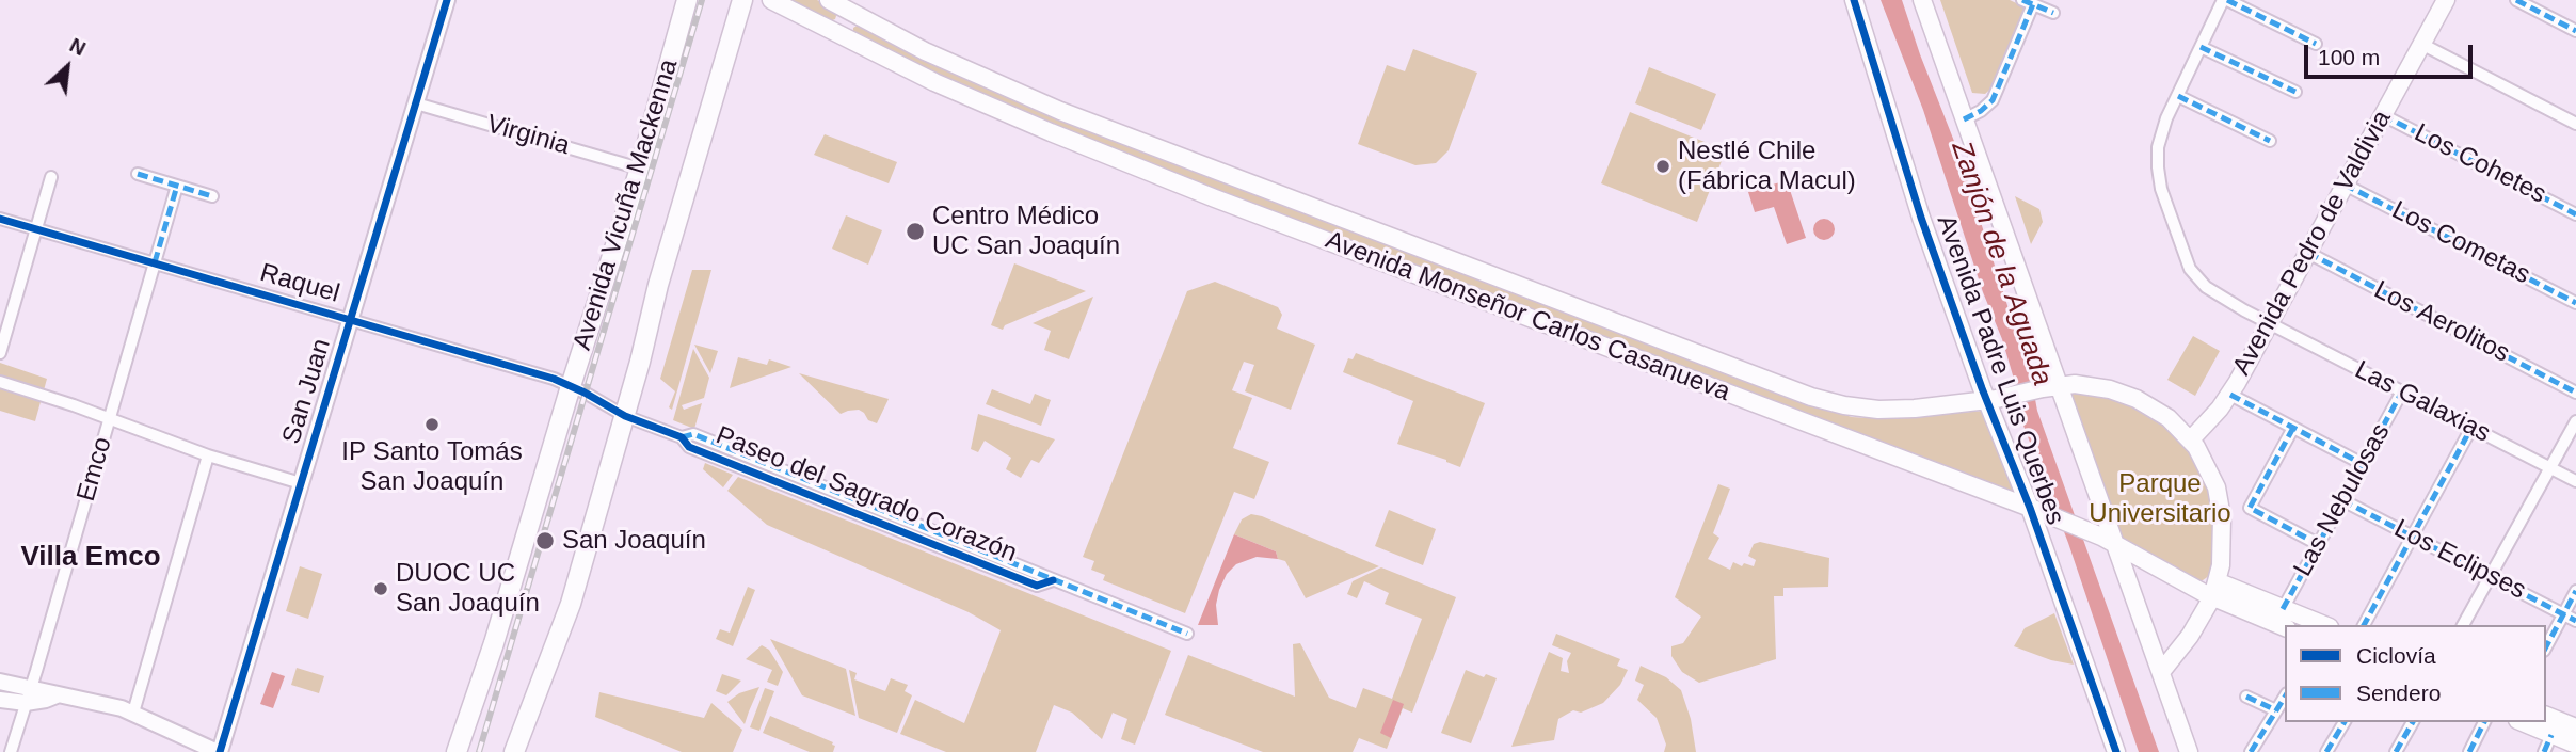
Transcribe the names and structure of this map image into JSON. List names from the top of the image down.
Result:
{
  "streets": {
    "main road": [
      "Avenida Vicuña Mackenna",
      "Avenida Pedro de Valdivia",
      "Avenida Monseñor Carlos Casanueva",
      "Avenida Padre Luis Querbes"
    ],
    "street": [
      "Virginia",
      "Los Cohetes",
      "Los Cometas",
      "Raquel",
      "Los Aerolitos",
      "San Juan",
      "Las Galaxias",
      "Emco",
      "Paseo del Sagrado Corazón",
      "Las Nebulosas",
      "Los Eclipses"
    ]
  },
  "crossings": [
    ["Virginia", "Avenida Vicuña Mackenna"],
    ["Virginia", "San Juan"],
    ["Los Cohetes", "Avenida Pedro de Valdivia"],
    ["Avenida Vicuña Mackenna", "Raquel"],
    ["Avenida Vicuña Mackenna", "Paseo del Sagrado Corazón"],
    ["Avenida Pedro de Valdivia", "Los Cometas"],
    ["Avenida Pedro de Valdivia", "Avenida Monseñor Carlos Casanueva"],
    ["Avenida Pedro de Valdivia", "Los Aerolitos"],
    ["Avenida Pedro de Valdivia", "Las Galaxias"],
    ["Raquel", "San Juan"],
    ["Raquel", "Emco"],
    ["Raquel", "Paseo del Sagrado Corazón"],
    ["Avenida Monseñor Carlos Casanueva", "Avenida Padre Luis Querbes"],
    ["Avenida Monseñor Carlos Casanueva", "Las Nebulosas"],
    ["Las Galaxias", "Las Nebulosas"],
    ["Las Nebulosas", "Los Eclipses"]
  ],
  "districts": ["Villa Emco"],
  "water": ["Zanjón de la Aguada"],
  "parks": ["Parque Universitario"],
  "places": [
    "Nestlé Chile (Fábrica Macul)",
    "Centro Médico UC San Joaquín",
    "IP Santo Tomás San Joaquín",
    "San Joaquín",
    "DUOC UC San Joaquín"
  ],
  "legend": ["Ciclovía", "Sendero"],
  "scale_bar": "100 m",
  "north": "top right"
}
